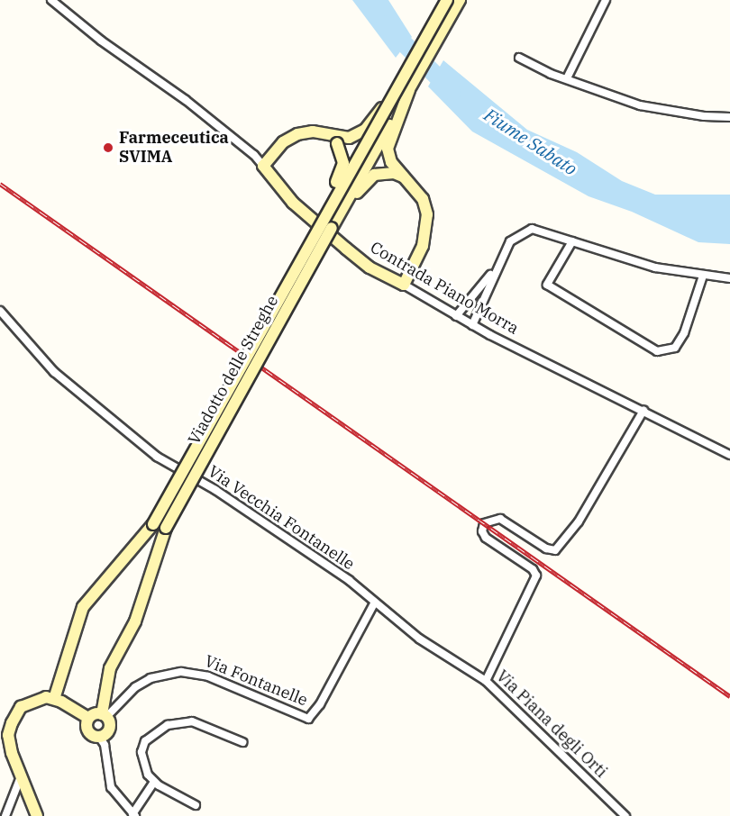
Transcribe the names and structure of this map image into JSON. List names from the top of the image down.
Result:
{
  "streets": {
    "main road": ["Contrada Piano Morra", "Viadotto delle Streghe", "Via Fontanelle"],
    "street": ["Via Vecchia Fontanelle", "Via Piana degli Orti"]
  },
  "crossings": [
    ["Viadotto delle Streghe", "Via Fontanelle"],
    ["Via Vecchia Fontanelle", "Via Fontanelle"],
    ["Via Vecchia Fontanelle", "Via Piana degli Orti"],
    ["Via Fontanelle", "Via Piana degli Orti"]
  ],
  "water": ["Fiume Sabato"],
  "places": ["Farmeceutica SVIMA"]
}
